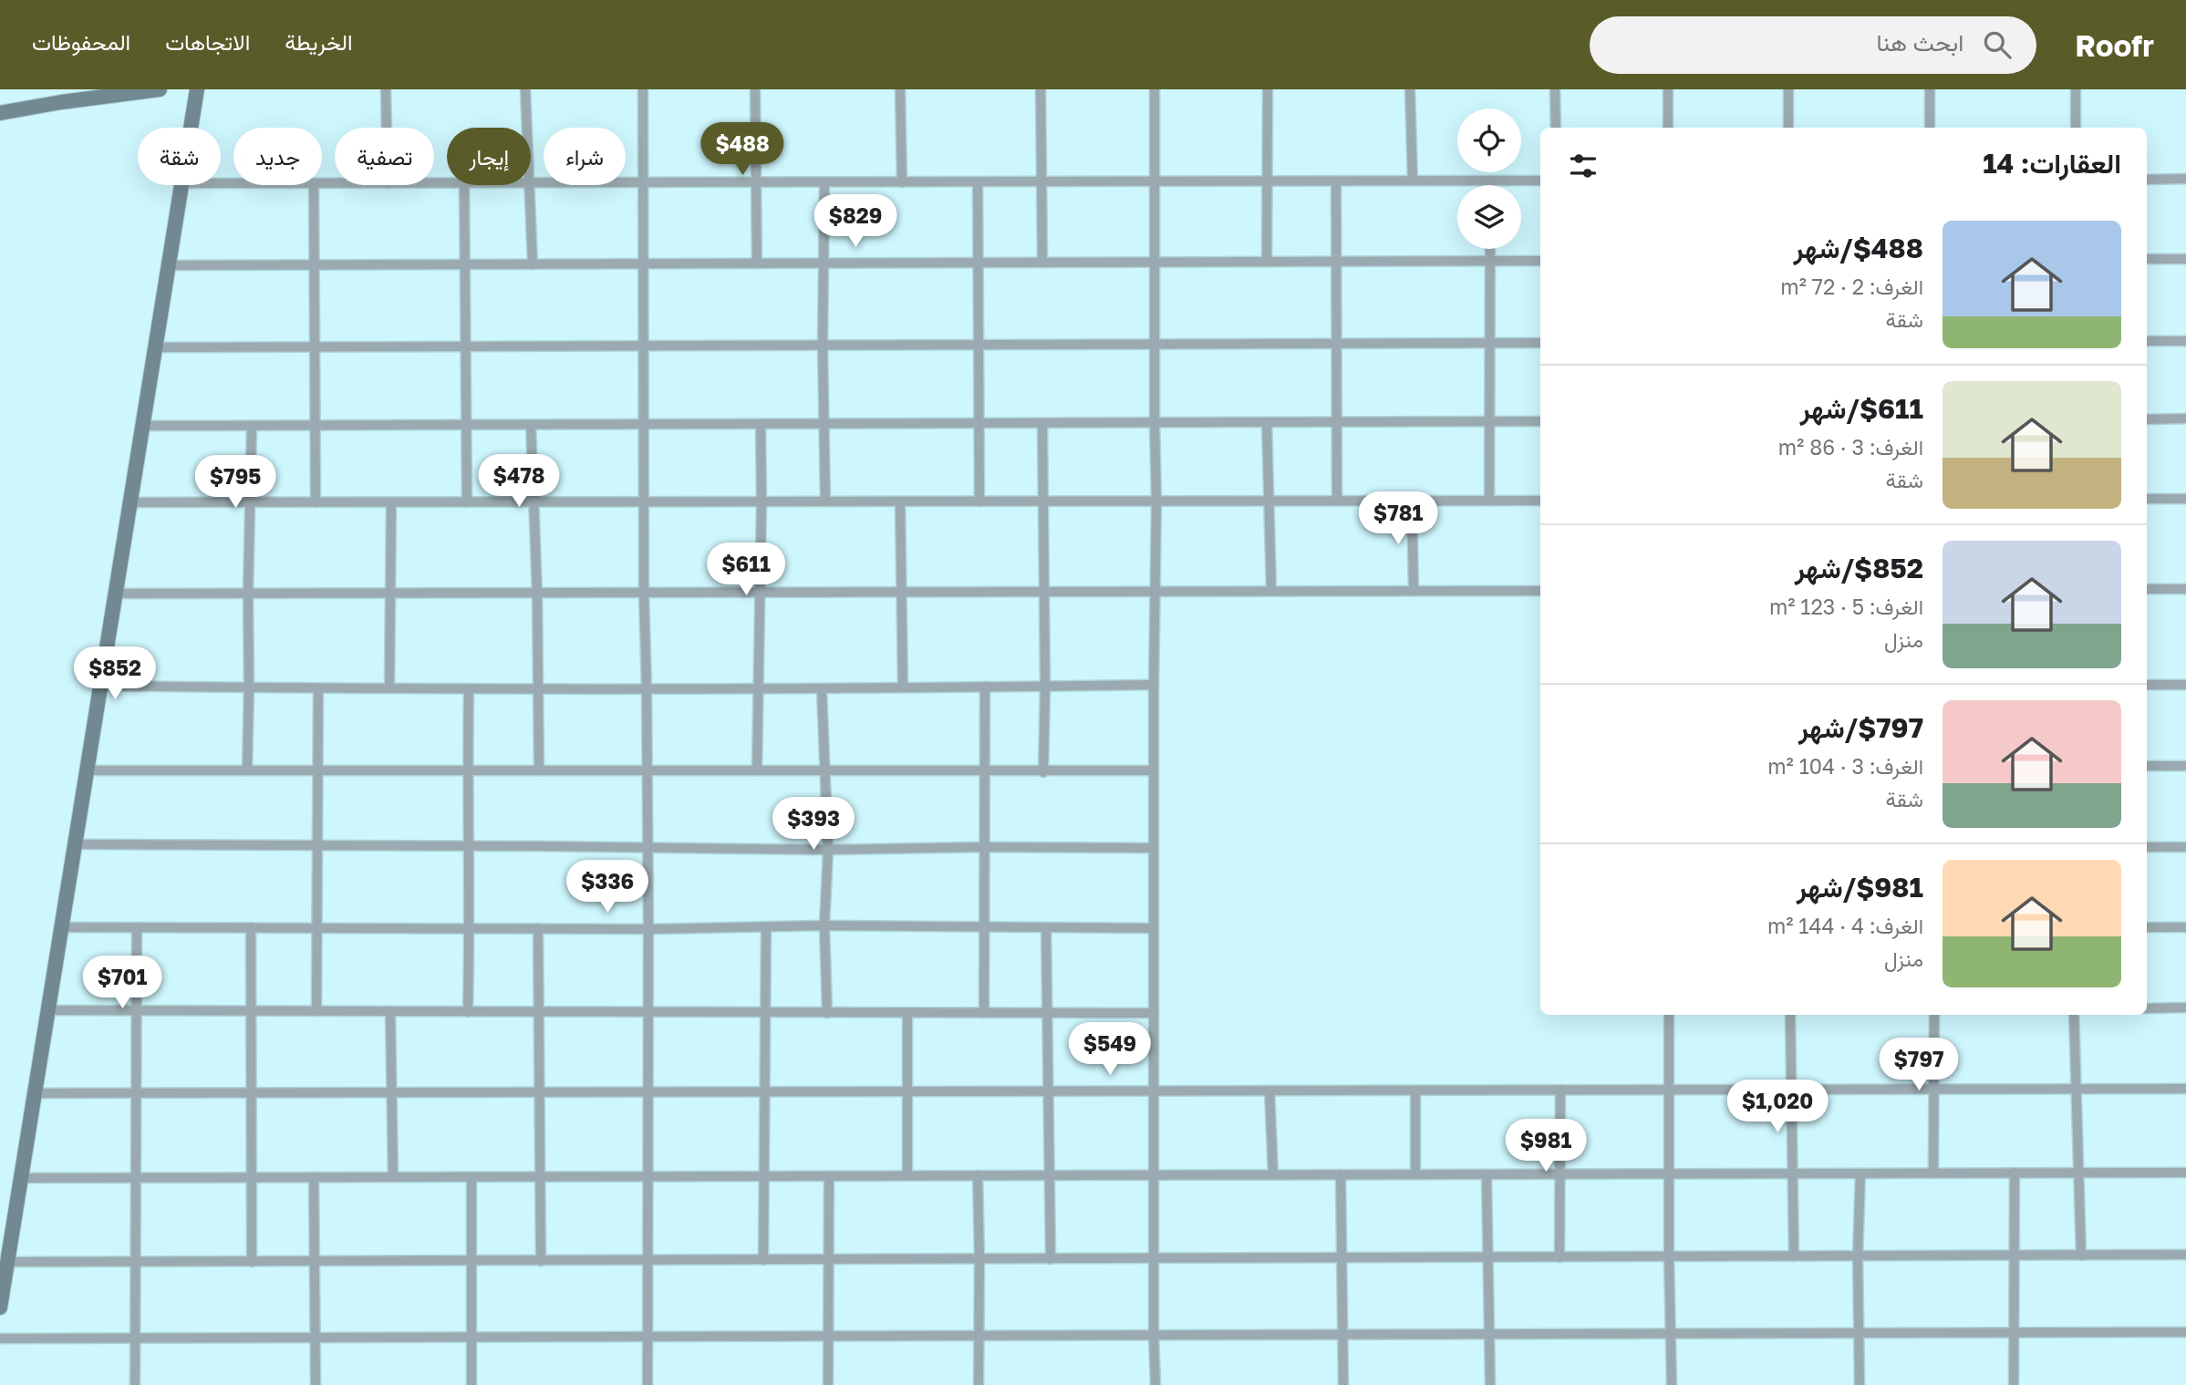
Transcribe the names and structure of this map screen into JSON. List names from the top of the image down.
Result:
{
  "page": {
    "header": "Roofr",
    "search": "ابحث هنا",
    "nav": ["الخريطة", "الاتجاهات", "المحفوظات"],
    "price": [
      "$488",
      "$829",
      "$478",
      "$795",
      "$781",
      "$611",
      "$852",
      "$393",
      "$336",
      "$701",
      "$549",
      "$797",
      "$1,020",
      "$981"
    ],
    "chip": [
      "شراء",
      "إيجار",
      "تصفية",
      "جديد",
      "شقة"
    ],
    "heading": "العقارات: 14",
    "list": [
      {
        "name": "$488/شهر",
        "note": "الغرف: 2 · 72 m² · شقة"
      },
      {
        "name": "$611/شهر",
        "note": "الغرف: 3 · 86 m² · شقة"
      },
      {
        "name": "$852/شهر",
        "note": "الغرف: 5 · 123 m² · منزل"
      },
      {
        "name": "$797/شهر",
        "note": "الغرف: 3 · 104 m² · شقة"
      },
      {
        "name": "$981/شهر",
        "note": "الغرف: 4 · 144 m² · منزل"
      }
    ]
  }
}
